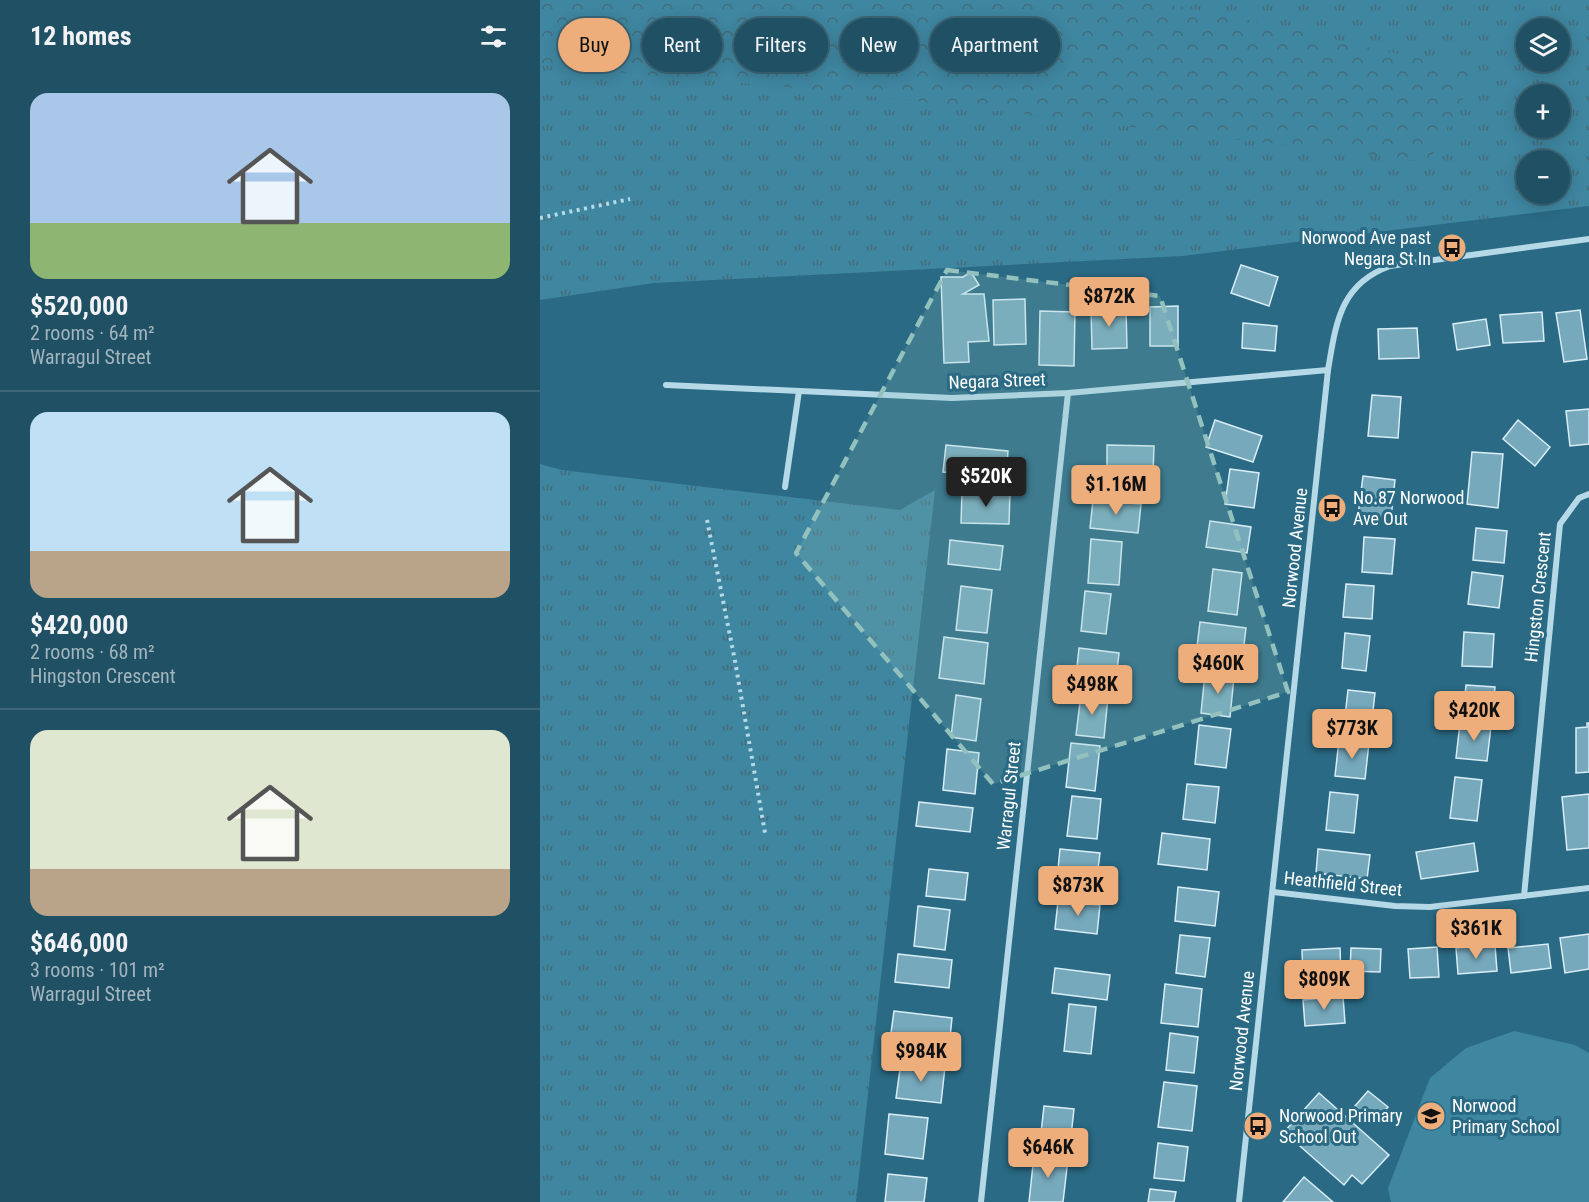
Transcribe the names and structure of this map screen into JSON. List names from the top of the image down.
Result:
{
  "streets": {
    "street": [
      "Negara Street",
      "Norwood Avenue",
      "Hingston Crescent",
      "Warragul Street",
      "Heathfield Street"
    ]
  },
  "crossings": [
    ["Negara Street", "Norwood Avenue"],
    ["Negara Street", "Warragul Street"],
    ["Norwood Avenue", "Heathfield Street"],
    ["Hingston Crescent", "Heathfield Street"]
  ],
  "places": {
    "bus stop": ["Norwood Ave past Negara St In", "No.87 Norwood Ave Out", "Norwood Primary School Out"],
    "school or university": ["Norwood Primary School"]
  },
  "page": {
    "heading": "12 homes",
    "map_buttons": ["+", "−"],
    "chip": [
      "Buy",
      "Rent",
      "Filters",
      "New",
      "Apartment"
    ],
    "list": [
      {
        "name": "$520,000",
        "note": "2 rooms · 64 m² · Warragul Street"
      },
      {
        "name": "$420,000",
        "note": "2 rooms · 68 m² · Hingston Crescent"
      },
      {
        "name": "$646,000",
        "note": "3 rooms · 101 m² · Warragul Street"
      }
    ],
    "price": [
      "$872K",
      "$520K",
      "$1.16M",
      "$460K",
      "$498K",
      "$420K",
      "$773K",
      "$873K",
      "$361K",
      "$809K",
      "$984K",
      "$646K"
    ]
  }
}
